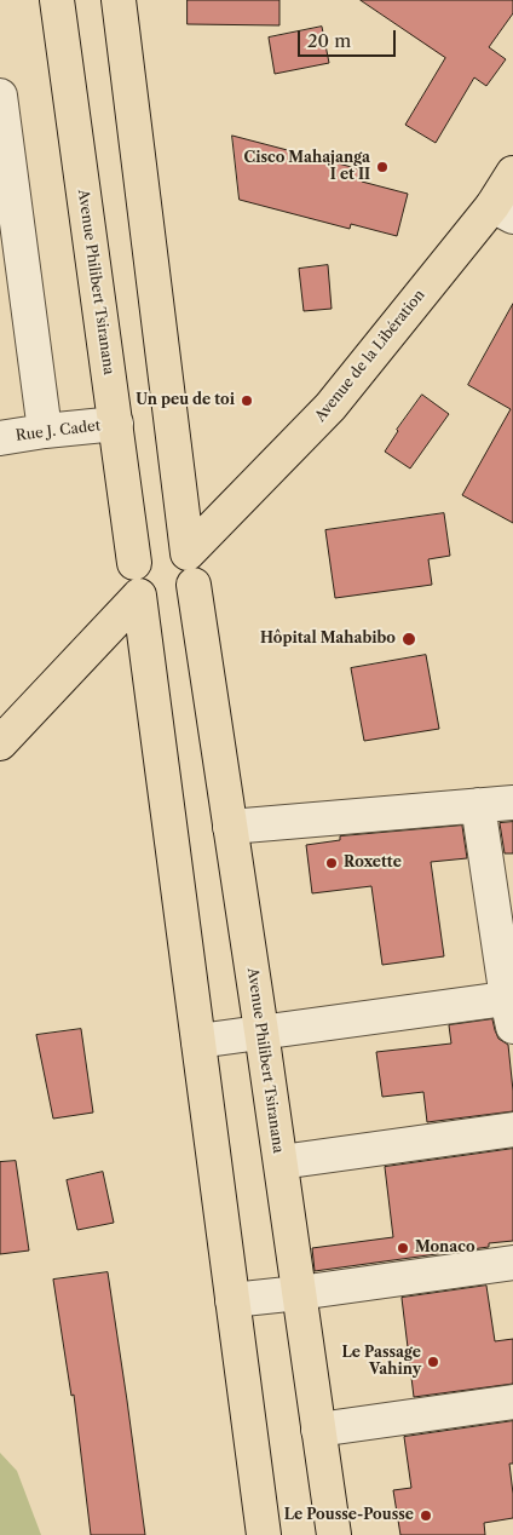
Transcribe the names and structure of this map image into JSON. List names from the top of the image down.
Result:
{
  "streets": {
    "main road": ["Avenue Philibert Tsiranana", "Avenue de la Libération"],
    "street": ["Rue J. Cadet"]
  },
  "crossings": [
    ["Avenue Philibert Tsiranana", "Avenue de la Libération"],
    ["Avenue Philibert Tsiranana", "Rue J. Cadet"]
  ],
  "places": [
    "Cisco Mahajanga I et II",
    "Un peu de toi",
    "Hôpital Mahabibo",
    "Roxette",
    "Monaco",
    "Le Passage Vahiny",
    "Le Pousse-Pousse"
  ],
  "scale_bar": "20 m"
}
